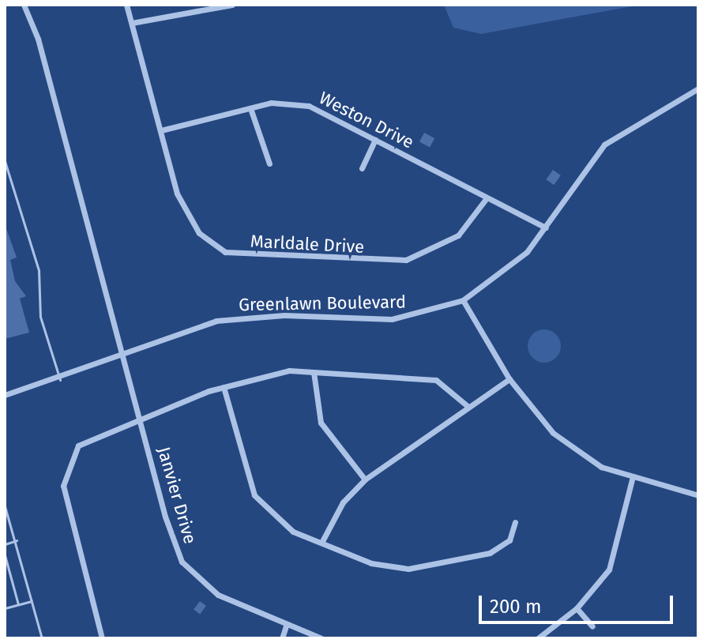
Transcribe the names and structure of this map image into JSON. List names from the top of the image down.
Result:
{
  "streets": {
    "street": [
      "Weston Drive",
      "Marldale Drive",
      "Greenlawn Boulevard",
      "Janvier Drive"
    ]
  },
  "crossings": [
    ["Weston Drive", "Marldale Drive"],
    ["Weston Drive", "Greenlawn Boulevard"],
    ["Greenlawn Boulevard", "Janvier Drive"]
  ],
  "scale_bar": "200 m"
}
